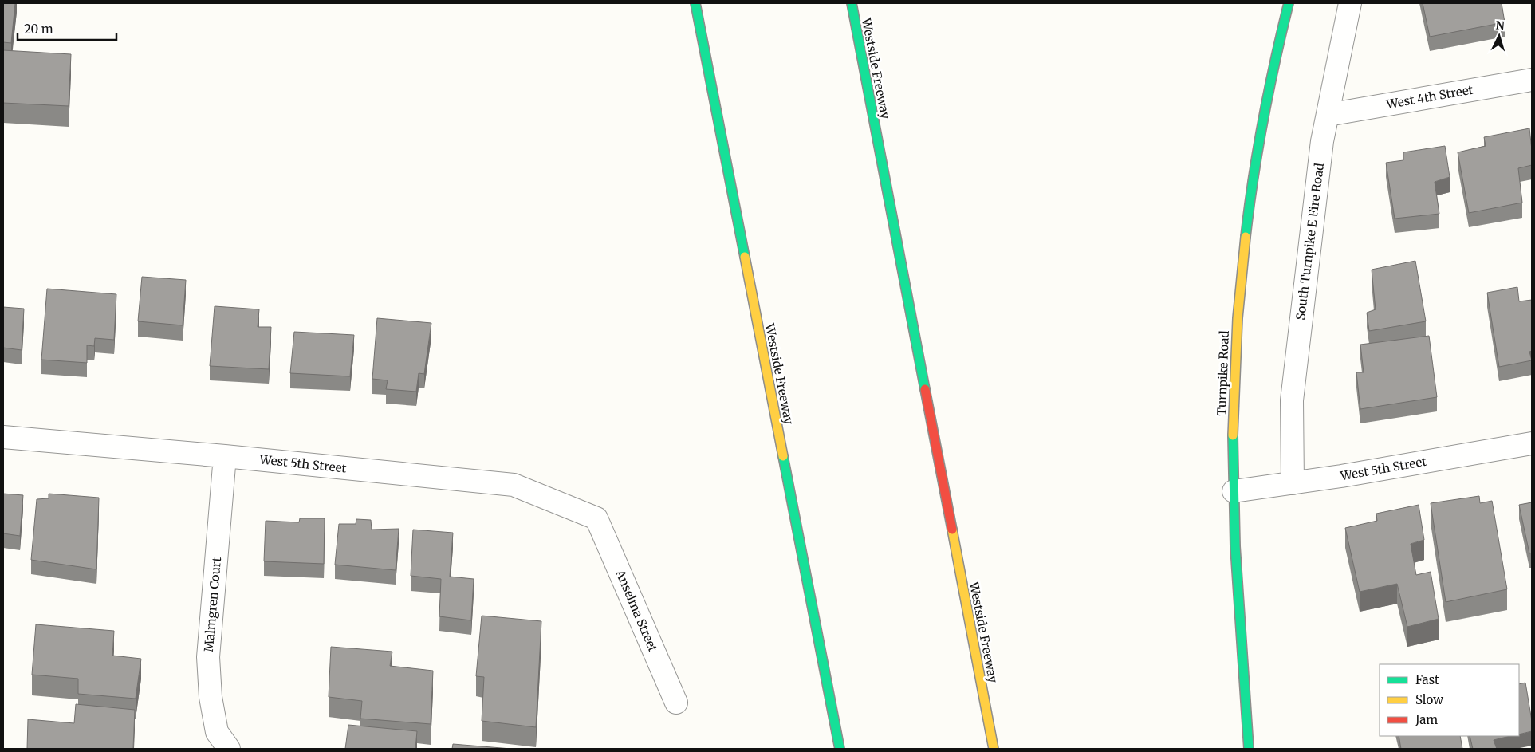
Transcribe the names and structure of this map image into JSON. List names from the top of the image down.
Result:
{
  "streets": {
    "main road": ["Westside Freeway", "Turnpike Road"],
    "street": [
      "West 4th Street",
      "South Turnpike E Fire Road",
      "West 5th Street",
      "Malmgren Court",
      "Anselma Street"
    ]
  },
  "crossings": [
    ["West 4th Street", "South Turnpike E Fire Road"],
    ["South Turnpike E Fire Road", "West 5th Street"],
    ["Turnpike Road", "West 5th Street"],
    ["West 5th Street", "Malmgren Court"],
    ["West 5th Street", "Anselma Street"]
  ],
  "legend": ["Fast", "Slow", "Jam"],
  "scale_bar": "20 m",
  "north": "top"
}
